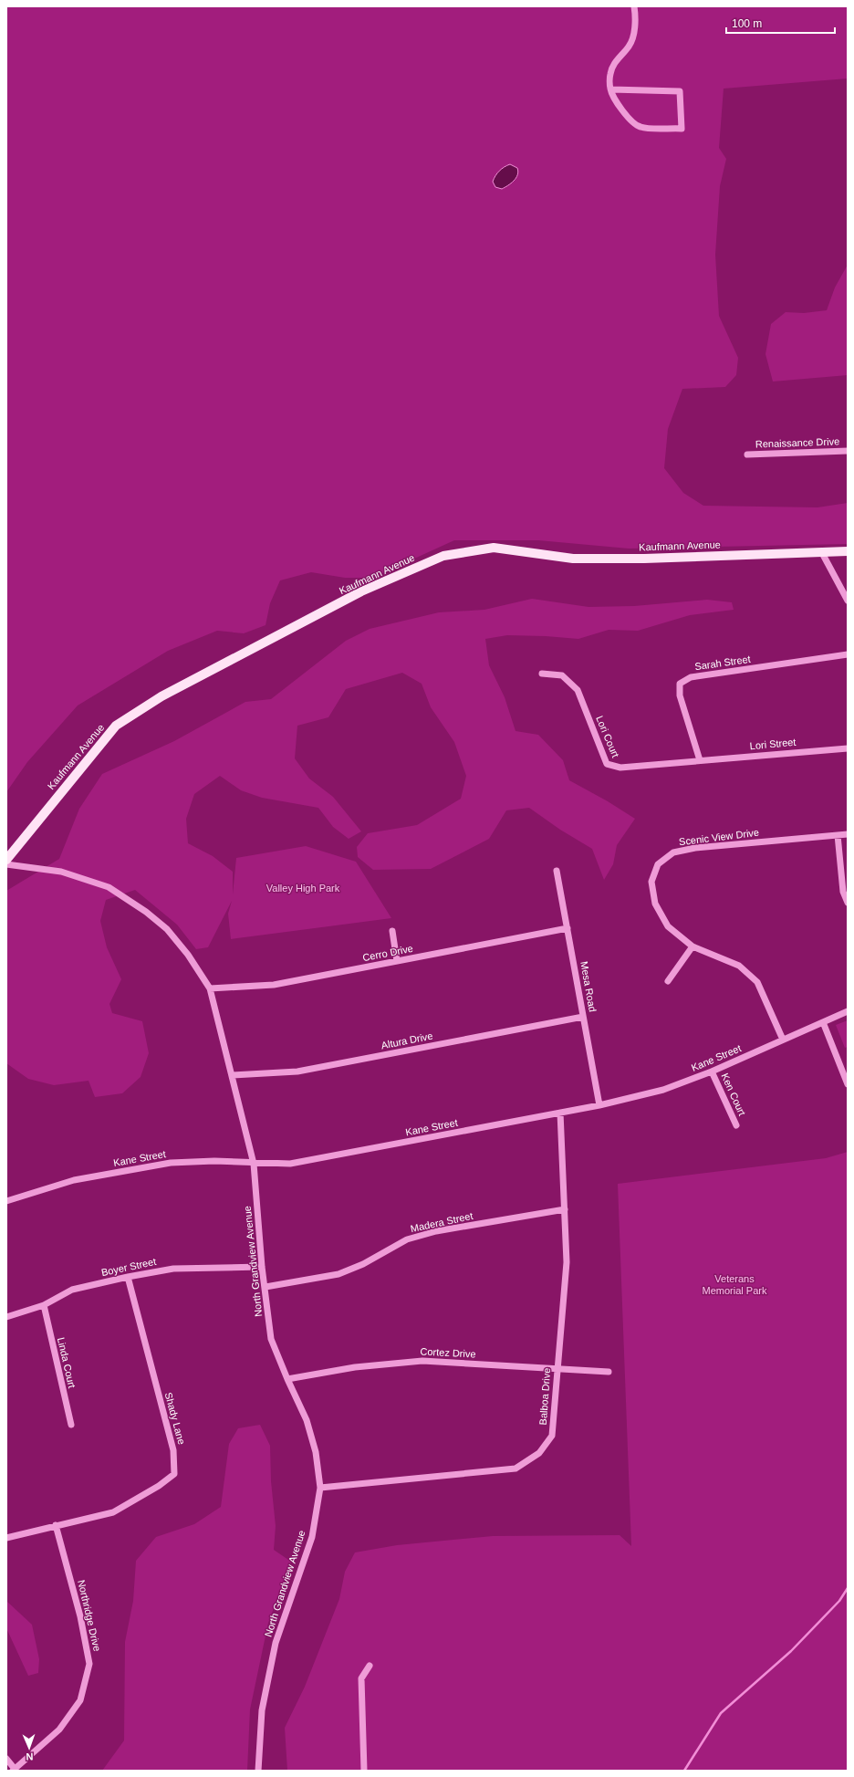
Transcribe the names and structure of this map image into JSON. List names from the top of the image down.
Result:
{
  "streets": {
    "main road": ["Kaufmann Avenue"],
    "street": [
      "Renaissance Drive",
      "Sarah Street",
      "Lori Court",
      "Lori Street",
      "Scenic View Drive",
      "Cerro Drive",
      "Mesa Road",
      "Altura Drive",
      "Kane Street",
      "Ken Court",
      "Madera Street",
      "North Grandview Avenue",
      "Boyer Street",
      "Cortez Drive",
      "Linda Court",
      "Balboa Drive",
      "Shady Lane",
      "Northridge Drive"
    ]
  },
  "crossings": [
    ["Sarah Street", "Lori Court"],
    ["Sarah Street", "Lori Street"],
    ["Lori Court", "Lori Street"],
    ["Scenic View Drive", "Kane Street"],
    ["Cerro Drive", "Mesa Road"],
    ["Cerro Drive", "North Grandview Avenue"],
    ["Mesa Road", "Altura Drive"],
    ["Mesa Road", "Kane Street"],
    ["Altura Drive", "North Grandview Avenue"],
    ["Kane Street", "Ken Court"],
    ["Kane Street", "North Grandview Avenue"],
    ["Kane Street", "Balboa Drive"],
    ["Madera Street", "North Grandview Avenue"],
    ["Madera Street", "Balboa Drive"],
    ["North Grandview Avenue", "Boyer Street"],
    ["North Grandview Avenue", "Cortez Drive"],
    ["North Grandview Avenue", "Balboa Drive"],
    ["Boyer Street", "Linda Court"],
    ["Boyer Street", "Shady Lane"],
    ["Cortez Drive", "Balboa Drive"],
    ["Shady Lane", "Northridge Drive"]
  ],
  "parks": ["Valley High Park", "Veterans Memorial Park"],
  "scale_bar": "100 m",
  "north": "bottom"
}
